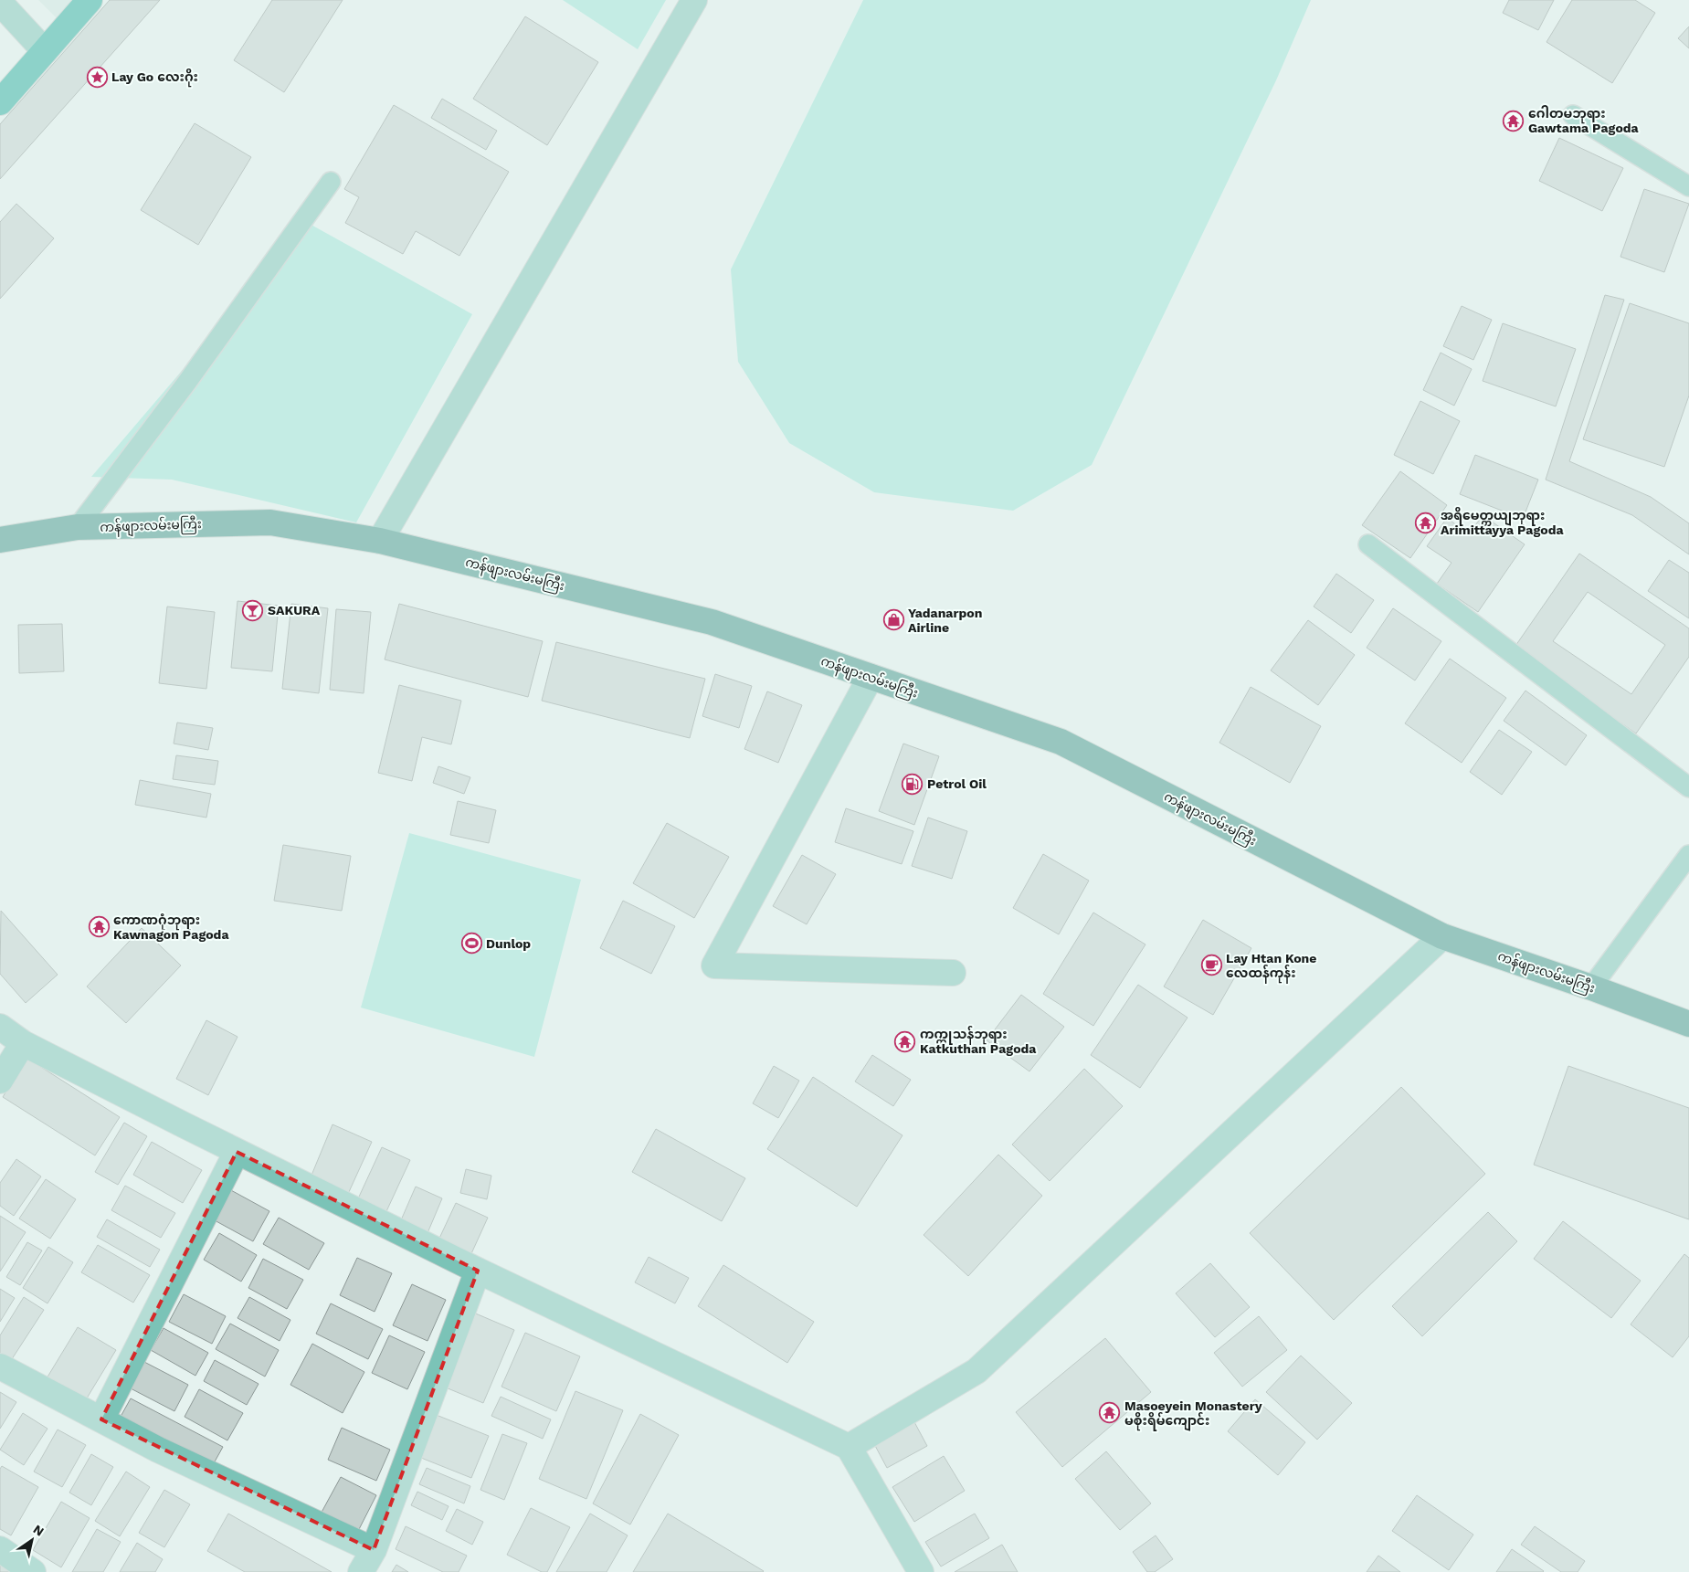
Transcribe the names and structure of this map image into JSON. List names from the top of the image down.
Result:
{
  "streets": {
    "main road": ["ကန်ဖျားလမ်းမကြီး"]
  },
  "places": {
    "place": ["Lay Go လေးဂိုး"],
    "temple": [
      "ဂေါတမဘုရား Gawtama Pagoda",
      "အရိမေတ္တယျဘုရား Arimittayya Pagoda",
      "ကောဏဂုံဘုရား Kawnagon Pagoda",
      "ကက္ကုသန်ဘုရား Katkuthan Pagoda",
      "Masoeyein Monastery မစိုးရိမ်ကျောင်း"
    ],
    "bar": ["SAKURA"],
    "shop": ["Yadanarpon Airline"],
    "fuel station": ["Petrol Oil"],
    "sports": ["Dunlop"],
    "cafe": ["Lay Htan Kone လေထန်ကုန်း"]
  },
  "north": "top right"
}
